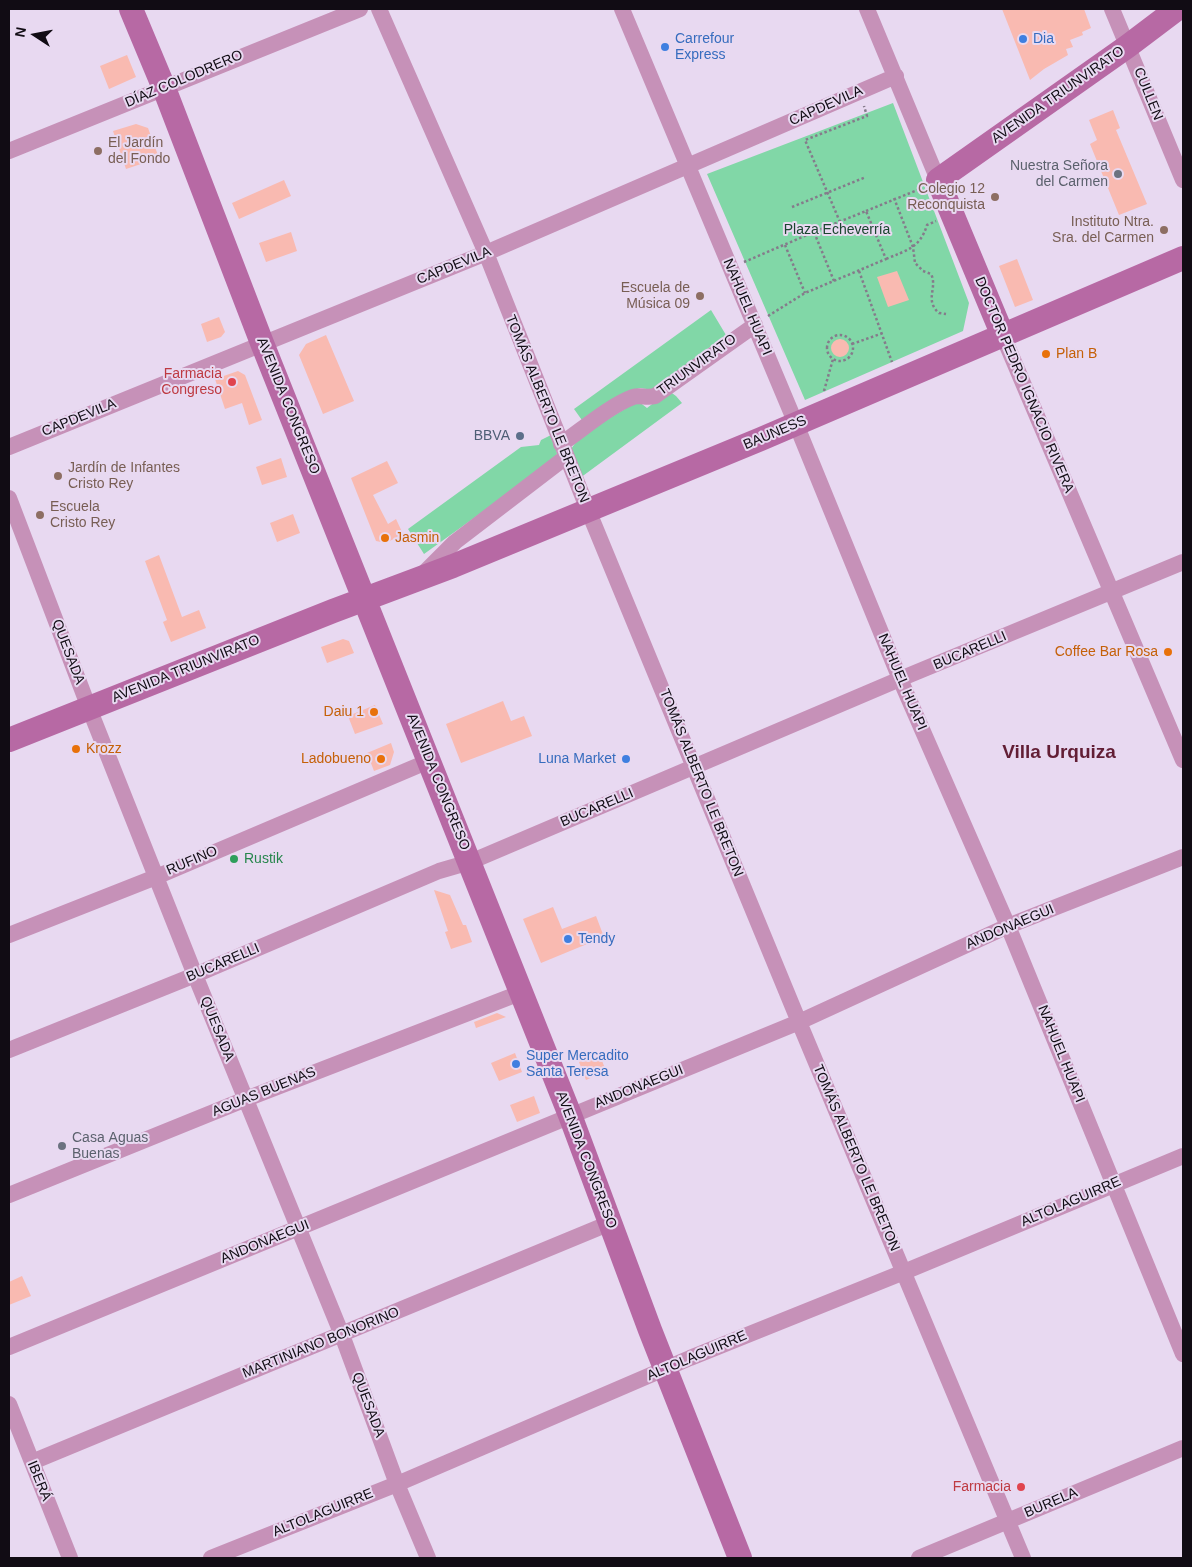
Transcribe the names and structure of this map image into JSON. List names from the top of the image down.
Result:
{
  "streets": {
    "main road": [
      "AVENIDA TRIUNVIRATO",
      "DOCTOR PEDRO IGNACIO RIVERA",
      "AVENIDA CONGRESO",
      "BAUNESS"
    ],
    "street": [
      "DÍAZ COLODRERO",
      "CULLEN",
      "CAPDEVILA",
      "NAHUEL HUAPI",
      "TRIUNVIRATO",
      "TOMÁS ALBERTO LE BRETON",
      "BUCARELLI",
      "QUESADA",
      "RUFINO",
      "ANDONAEGUI",
      "AGUAS BUENAS",
      "ALTOLAGUIRRE",
      "MARTINIANO BONORINO",
      "IBERÁ",
      "BURELA"
    ]
  },
  "crossings": [
    ["DÍAZ COLODRERO", "AVENIDA CONGRESO"],
    ["CULLEN", "AVENIDA TRIUNVIRATO"],
    ["AVENIDA TRIUNVIRATO", "DOCTOR PEDRO IGNACIO RIVERA"],
    ["AVENIDA TRIUNVIRATO", "AVENIDA CONGRESO"],
    ["AVENIDA TRIUNVIRATO", "BAUNESS"],
    ["AVENIDA TRIUNVIRATO", "QUESADA"],
    ["CAPDEVILA", "NAHUEL HUAPI"],
    ["CAPDEVILA", "DOCTOR PEDRO IGNACIO RIVERA"],
    ["CAPDEVILA", "AVENIDA CONGRESO"],
    ["CAPDEVILA", "TOMÁS ALBERTO LE BRETON"],
    ["NAHUEL HUAPI", "TRIUNVIRATO"],
    ["NAHUEL HUAPI", "BAUNESS"],
    ["NAHUEL HUAPI", "BUCARELLI"],
    ["NAHUEL HUAPI", "ANDONAEGUI"],
    ["NAHUEL HUAPI", "ALTOLAGUIRRE"],
    ["TRIUNVIRATO", "TOMÁS ALBERTO LE BRETON"],
    ["TRIUNVIRATO", "BAUNESS"],
    ["DOCTOR PEDRO IGNACIO RIVERA", "BAUNESS"],
    ["DOCTOR PEDRO IGNACIO RIVERA", "BUCARELLI"],
    ["AVENIDA CONGRESO", "BAUNESS"],
    ["AVENIDA CONGRESO", "BUCARELLI"],
    ["AVENIDA CONGRESO", "RUFINO"],
    ["AVENIDA CONGRESO", "ANDONAEGUI"],
    ["AVENIDA CONGRESO", "AGUAS BUENAS"],
    ["AVENIDA CONGRESO", "ALTOLAGUIRRE"],
    ["AVENIDA CONGRESO", "MARTINIANO BONORINO"],
    ["TOMÁS ALBERTO LE BRETON", "BAUNESS"],
    ["TOMÁS ALBERTO LE BRETON", "BUCARELLI"],
    ["TOMÁS ALBERTO LE BRETON", "ANDONAEGUI"],
    ["TOMÁS ALBERTO LE BRETON", "ALTOLAGUIRRE"],
    ["TOMÁS ALBERTO LE BRETON", "BURELA"],
    ["BUCARELLI", "QUESADA"],
    ["QUESADA", "RUFINO"],
    ["QUESADA", "ANDONAEGUI"],
    ["QUESADA", "AGUAS BUENAS"],
    ["QUESADA", "ALTOLAGUIRRE"],
    ["QUESADA", "MARTINIANO BONORINO"],
    ["MARTINIANO BONORINO", "IBERÁ"]
  ],
  "districts": ["Villa Urquiza"],
  "parks": ["Plaza Echeverría"],
  "places": [
    "Dia",
    "Carrefour Express",
    "El Jardín del Fondo",
    "Nuestra Señora del Carmen",
    "Colegio 12 Reconquista",
    "Instituto Ntra. Sra. del Carmen",
    "Escuela de Música 09",
    "Plan B",
    "Farmacia Congreso",
    "BBVA",
    "Jardín de Infantes Cristo Rey",
    "Escuela Cristo Rey",
    "Jasmin",
    "Coffee Bar Rosa",
    "Daiu 1",
    "Krozz",
    "Ladobueno",
    "Luna Market",
    "Rustik",
    "Tendy",
    "Super Mercadito Santa Teresa",
    "Casa Aguas Buenas",
    "Farmacia"
  ],
  "north": "left"
}
